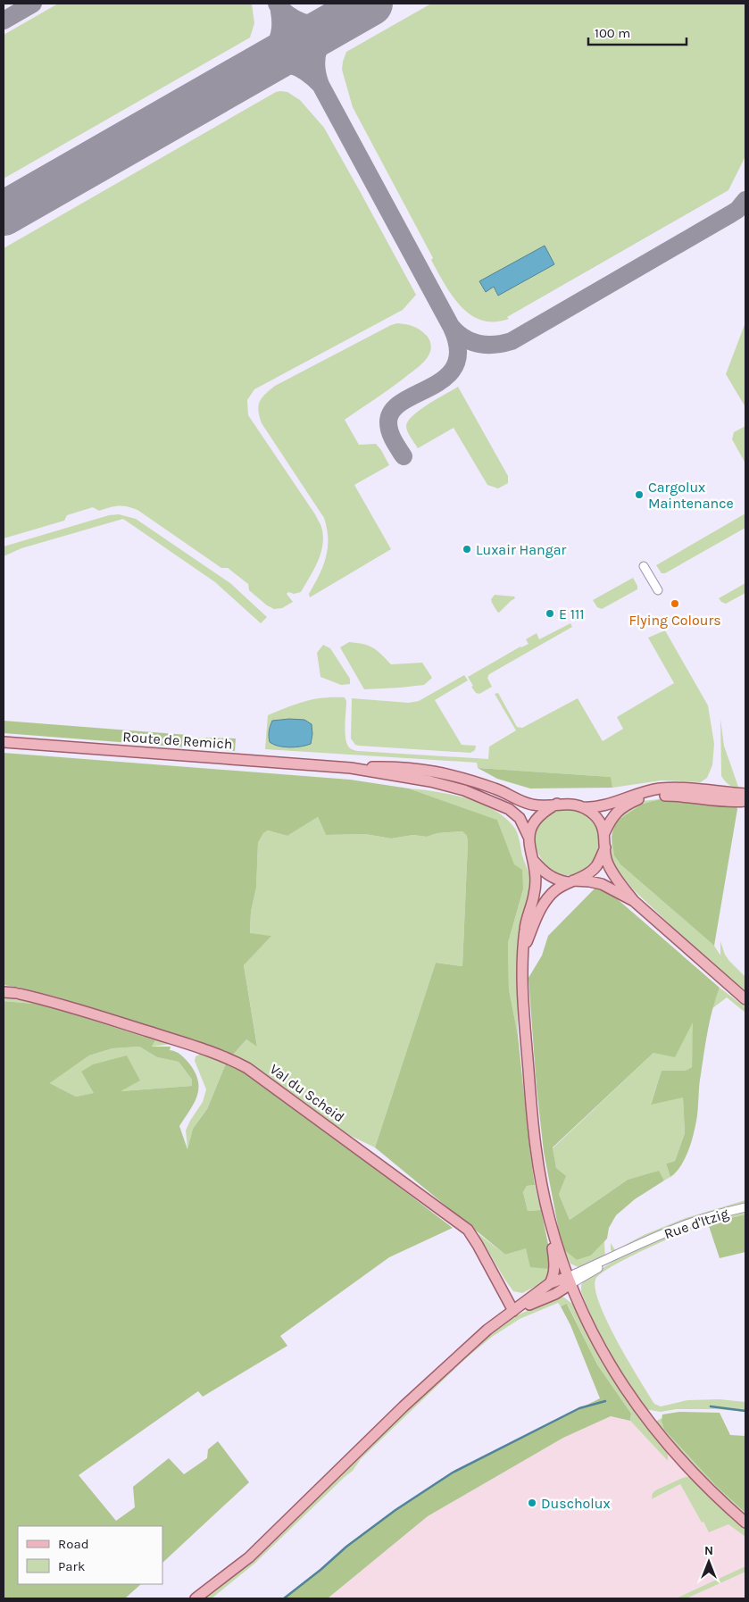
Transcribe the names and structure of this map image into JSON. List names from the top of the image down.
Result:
{
  "streets": {
    "main road": ["Route de Remich", "Val du Scheid"],
    "street": ["Rue d'Itzig"]
  },
  "places": [
    "Cargolux Maintenance",
    "Luxair Hangar",
    "Flying Colours",
    "E 111",
    "Duscholux"
  ],
  "legend": ["Road", "Park"],
  "scale_bar": "100 m",
  "north": "top"
}
